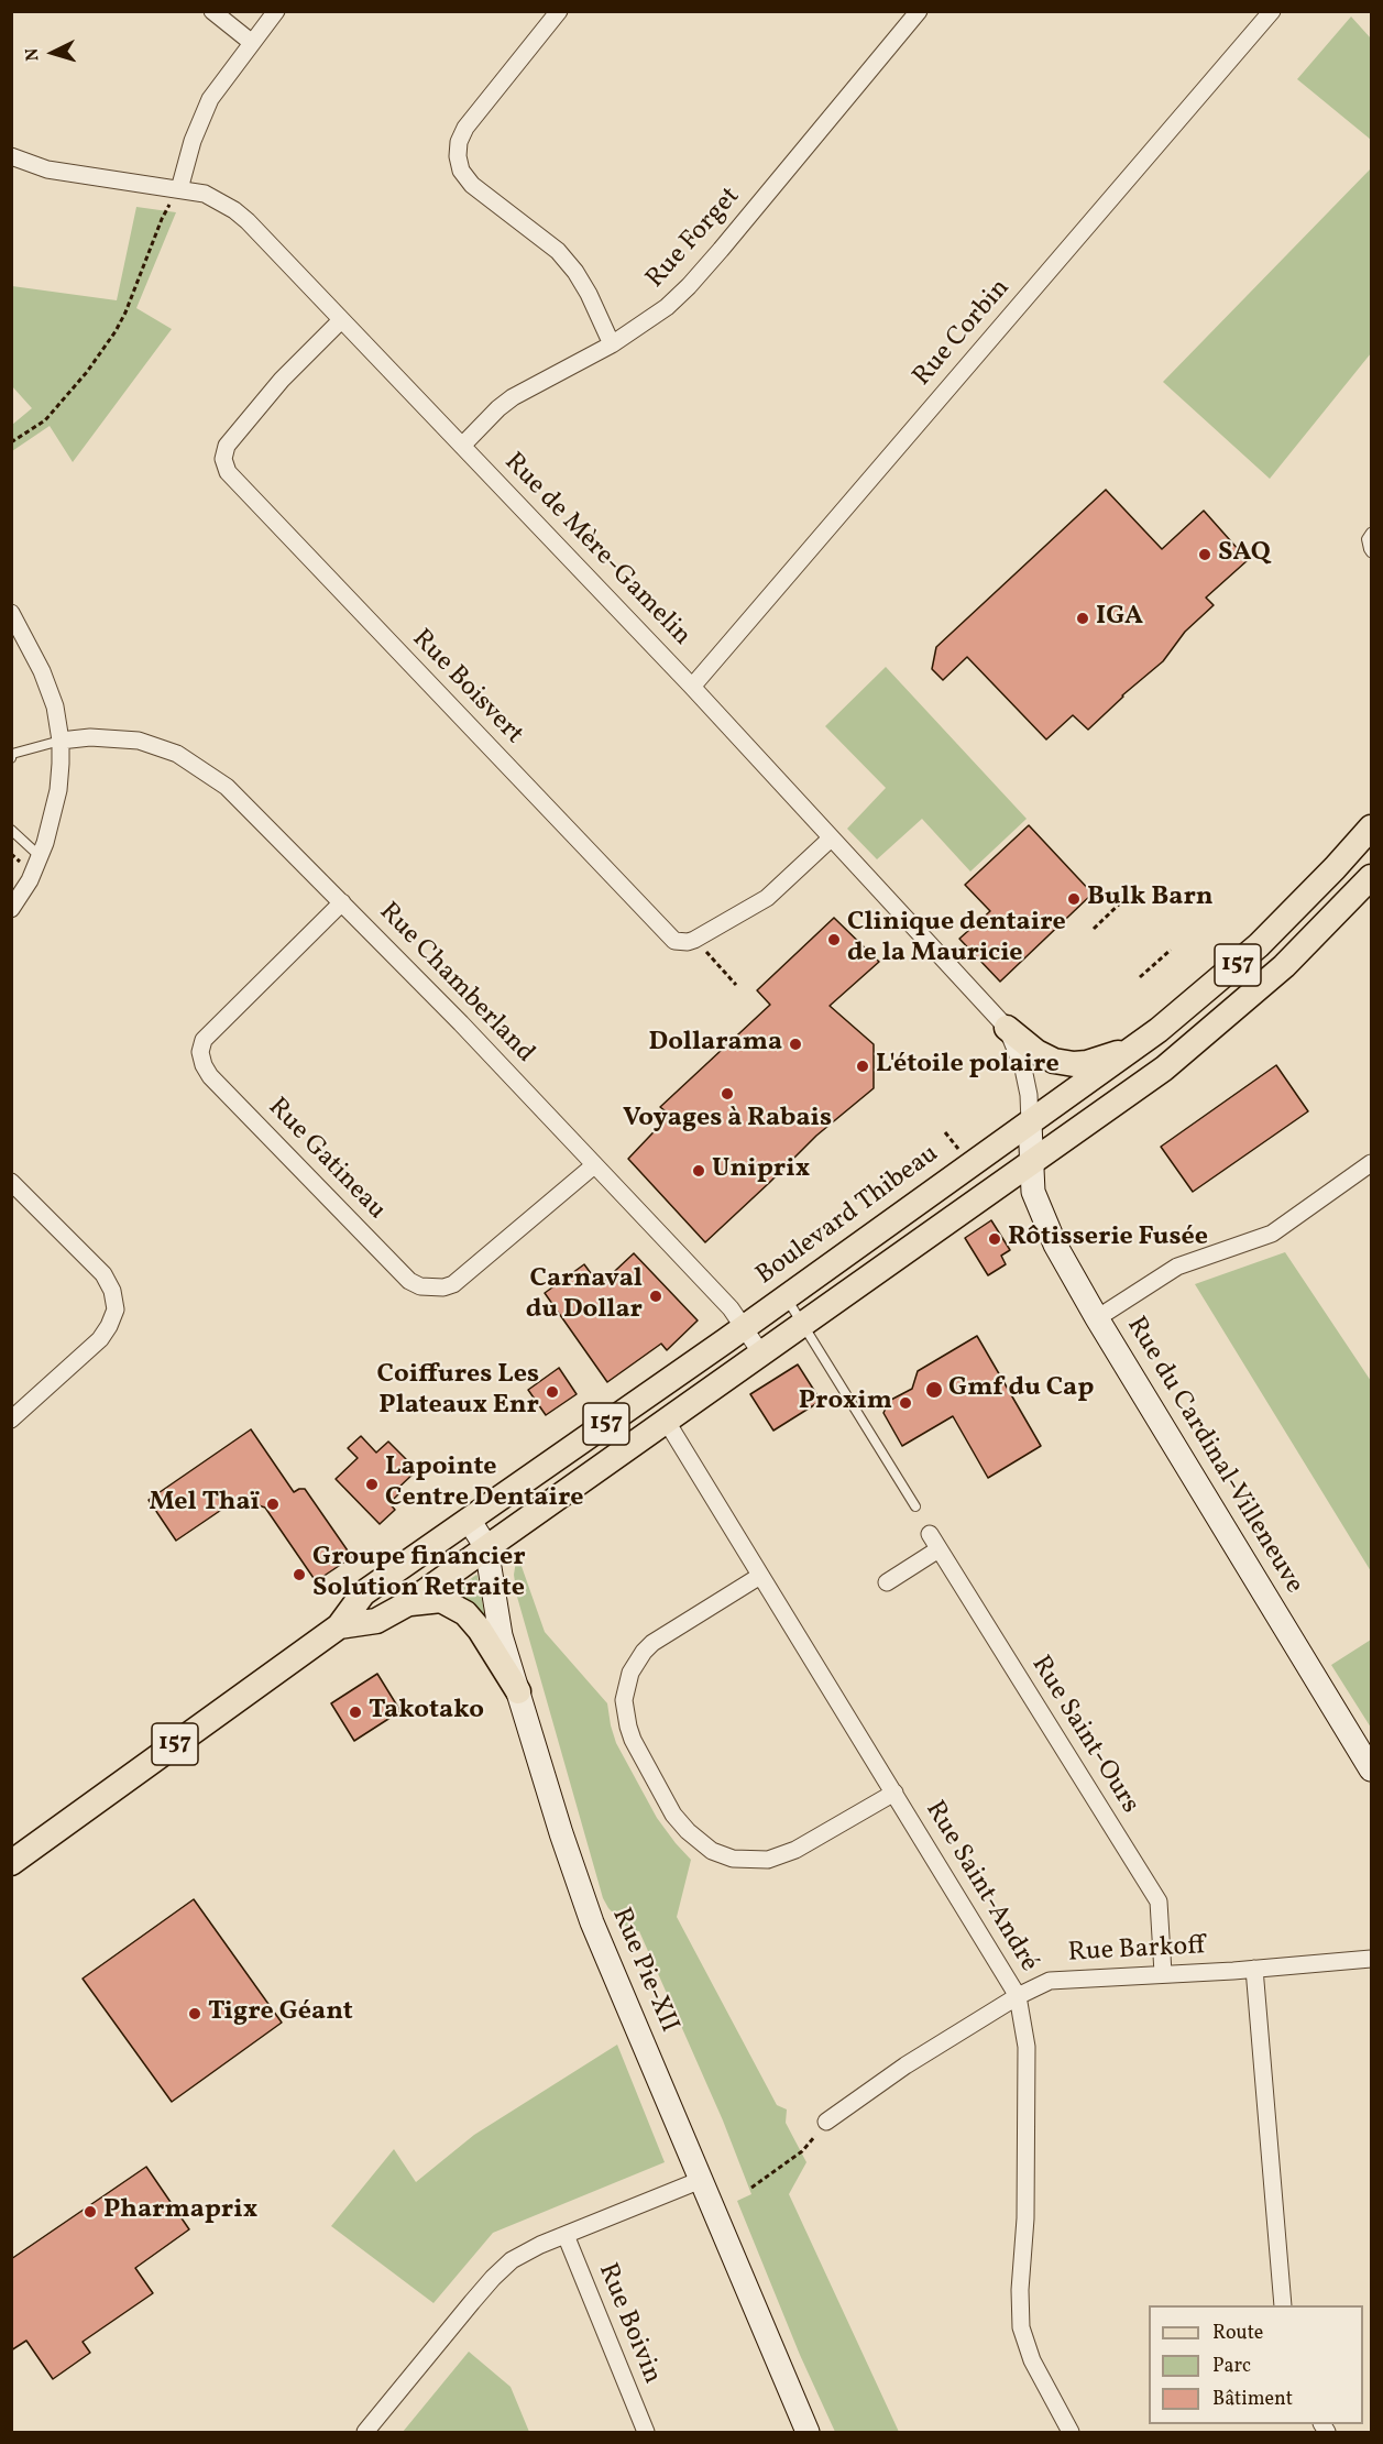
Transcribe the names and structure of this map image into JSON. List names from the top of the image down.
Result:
{
  "streets": {
    "main road": ["157", "Boulevard Thibeau"],
    "street": [
      "Rue Forget",
      "Rue Corbin",
      "Rue de Mère-Gamelin",
      "Rue Boisvert",
      "Rue Chamberland",
      "Rue Gatineau",
      "Rue du Cardinal-Villeneuve",
      "Rue Saint-Ours",
      "Rue Saint-André",
      "Rue Barkoff",
      "Rue Pie-XII",
      "Rue Boivin"
    ]
  },
  "crossings": [
    ["Rue Forget", "Rue de Mère-Gamelin"],
    ["Rue Corbin", "Rue de Mère-Gamelin"],
    ["Rue de Mère-Gamelin", "Rue Boisvert"],
    ["Rue de Mère-Gamelin", "Boulevard Thibeau"],
    ["Rue de Mère-Gamelin", "Rue du Cardinal-Villeneuve"],
    ["Rue Chamberland", "Rue Gatineau"],
    ["Rue Chamberland", "Boulevard Thibeau"],
    ["Boulevard Thibeau", "Rue du Cardinal-Villeneuve"],
    ["Boulevard Thibeau", "Rue Saint-André"],
    ["Boulevard Thibeau", "Rue Pie-XII"],
    ["Rue Saint-Ours", "Rue Barkoff"],
    ["Rue Saint-André", "Rue Barkoff"]
  ],
  "places": [
    "SAQ",
    "IGA",
    "Bulk Barn",
    "Clinique dentaire de la Mauricie",
    "Dollarama",
    "L'étoile polaire",
    "Voyages à Rabais",
    "Uniprix",
    "Rôtisserie Fusée",
    "Carnaval du Dollar",
    "Gmf du Cap",
    "Coiffures Les Plateaux Enr",
    "Proxim",
    "Lapointe Centre Dentaire",
    "Mel Thaï",
    "Groupe financier Solution Retraite",
    "Takotako",
    "Tigre Géant",
    "Pharmaprix"
  ],
  "legend": ["Route", "Parc", "Bâtiment"],
  "north": "left"
}
